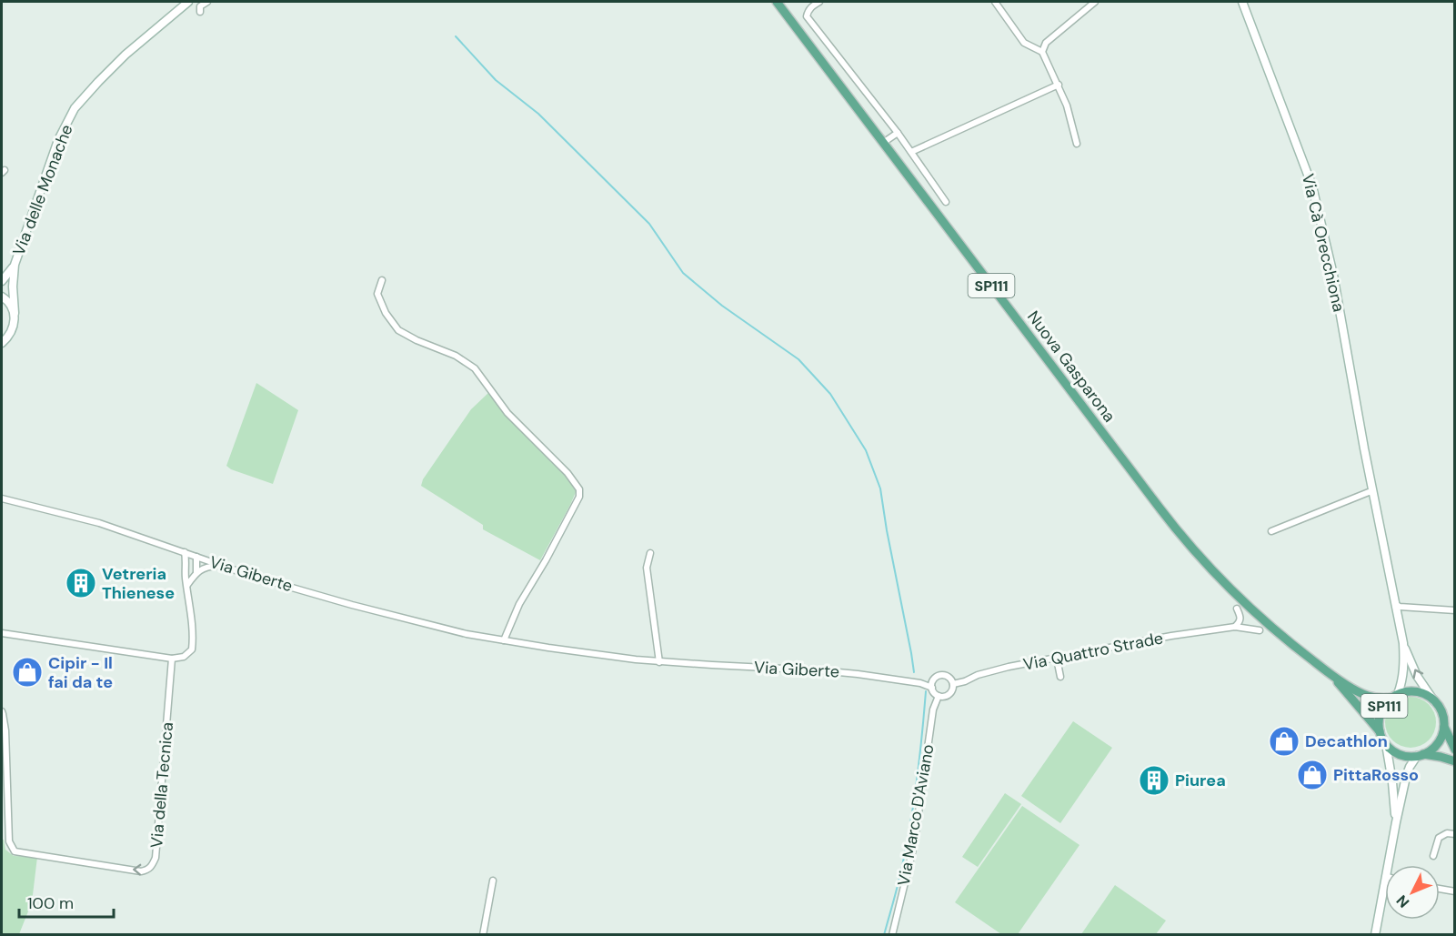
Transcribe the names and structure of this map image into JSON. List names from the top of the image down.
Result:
{
  "streets": {
    "main road": [
      "Via delle Monache",
      "Via Cà Orecchiona",
      "SP111",
      "Nuova Gasparona"
    ],
    "street": [
      "Via Giberte",
      "Via Quattro Strade",
      "Via della Tecnica",
      "Via Marco D'Aviano"
    ]
  },
  "crossings": [
    ["Via Cà Orecchiona", "SP111"],
    ["Via Cà Orecchiona", "Nuova Gasparona"],
    ["SP111", "Nuova Gasparona"],
    ["Via Giberte", "Via Quattro Strade"],
    ["Via Giberte", "Via Marco D'Aviano"],
    ["Via Quattro Strade", "Via Marco D'Aviano"]
  ],
  "places": {
    "building": ["Vetreria Thienese", "Piurea"],
    "shop": ["Cipir - Il fai da te", "Decathlon", "PittaRosso"]
  },
  "scale_bar": "100 m",
  "north": "bottom left"
}
